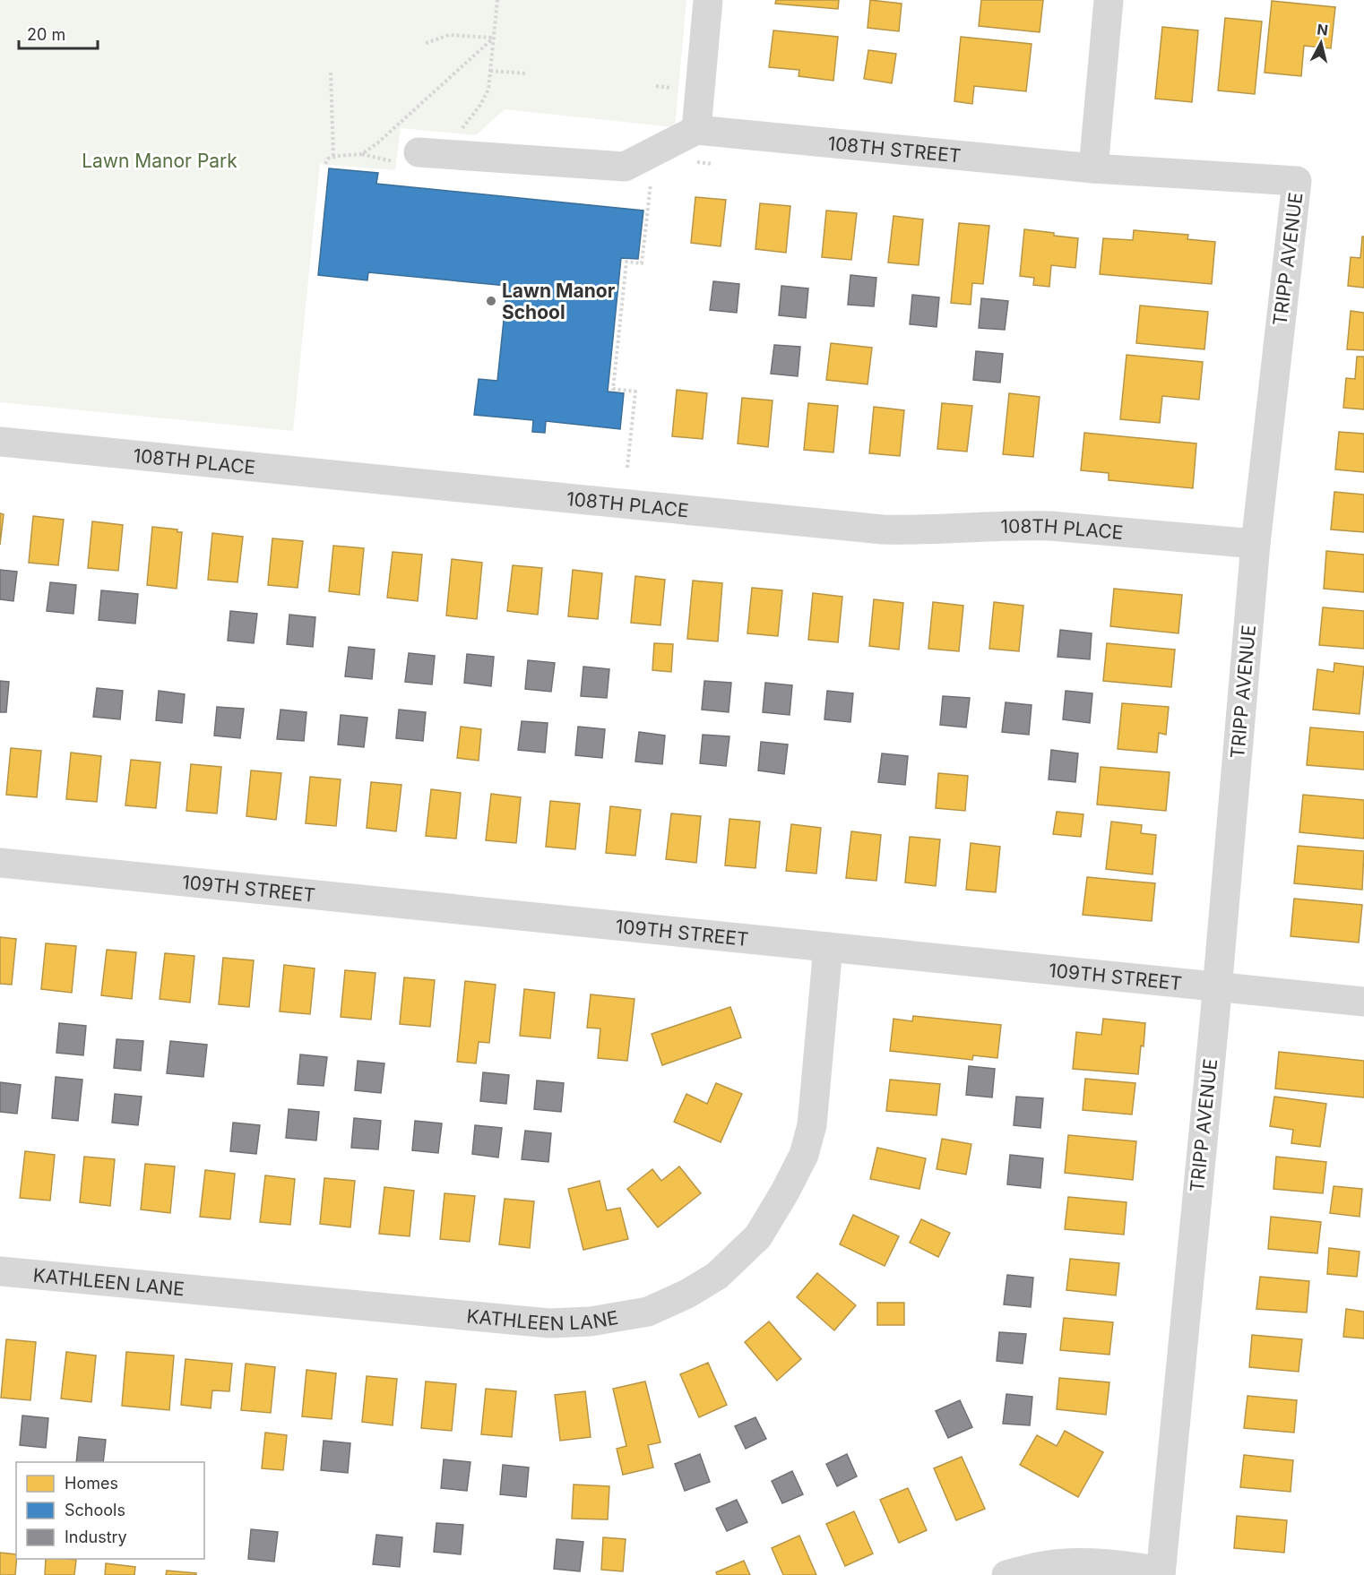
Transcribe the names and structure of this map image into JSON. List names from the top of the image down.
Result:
{
  "streets": {
    "street": [
      "108TH STREET",
      "TRIPP AVENUE",
      "108TH PLACE",
      "109TH STREET",
      "KATHLEEN LANE"
    ]
  },
  "crossings": [
    ["108TH STREET", "TRIPP AVENUE"],
    ["TRIPP AVENUE", "108TH PLACE"],
    ["TRIPP AVENUE", "109TH STREET"],
    ["109TH STREET", "KATHLEEN LANE"]
  ],
  "parks": ["Lawn Manor Park"],
  "places": ["Lawn Manor School"],
  "legend": ["Homes", "Schools", "Industry"],
  "scale_bar": "20 m",
  "north": "top"
}
